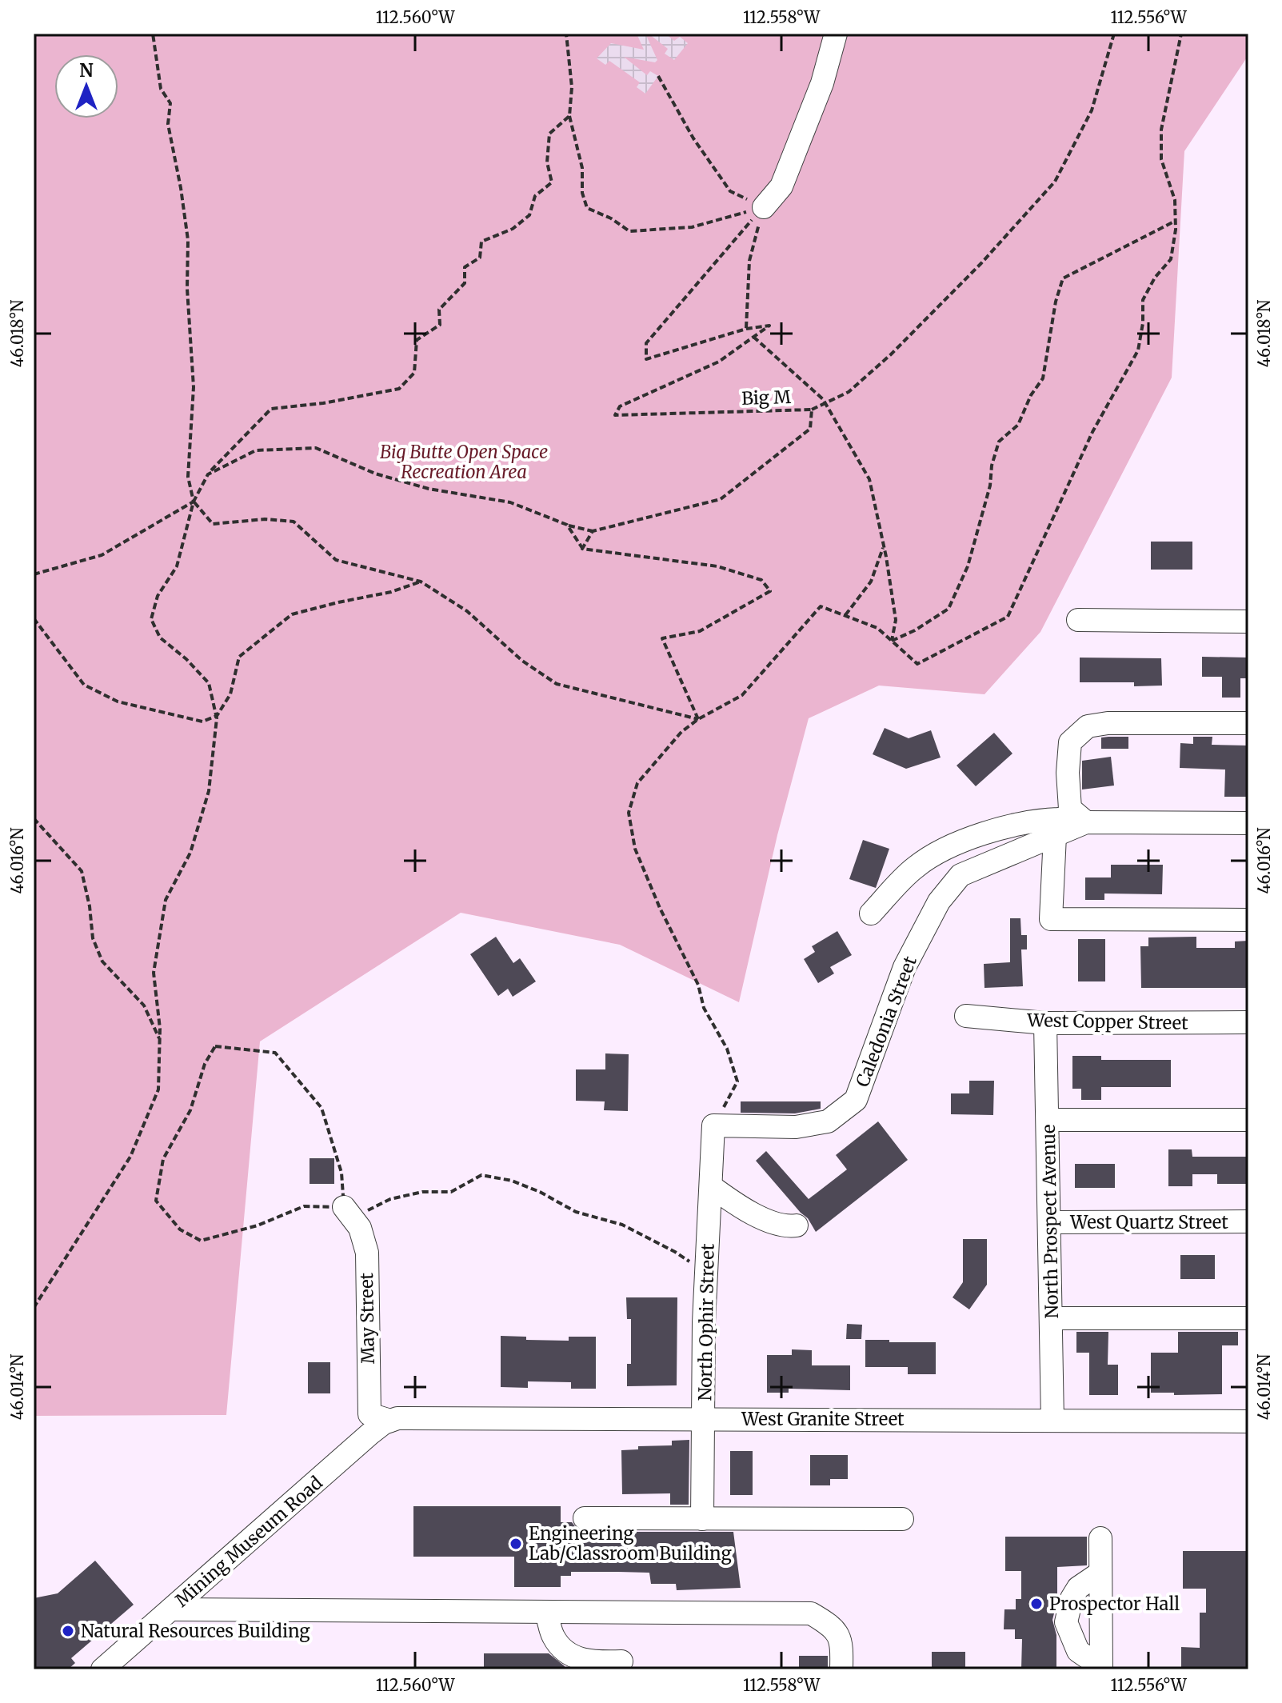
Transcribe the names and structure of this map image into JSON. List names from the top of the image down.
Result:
{
  "streets": {
    "street": [
      "Caledonia Street",
      "West Copper Street",
      "North Prospect Avenue",
      "West Quartz Street",
      "May Street",
      "North Ophir Street",
      "West Granite Street",
      "Mining Museum Road"
    ],
    "path": ["Big M"]
  },
  "crossings": [
    ["Caledonia Street", "North Ophir Street"],
    ["West Copper Street", "North Prospect Avenue"],
    ["North Prospect Avenue", "West Quartz Street"],
    ["North Prospect Avenue", "West Granite Street"],
    ["May Street", "West Granite Street"],
    ["May Street", "Mining Museum Road"],
    ["North Ophir Street", "West Granite Street"],
    ["West Granite Street", "Mining Museum Road"]
  ],
  "parks": ["Big Butte Open Space Recreation Area"],
  "places": ["Engineering Lab/Classroom Building", "Prospector Hall", "Natural Resources Building"],
  "north": "top",
  "coordinates": [
    "112.560°W",
    "112.558°W",
    "112.556°W",
    "46.018°N",
    "46.016°N",
    "46.014°N"
  ]
}
